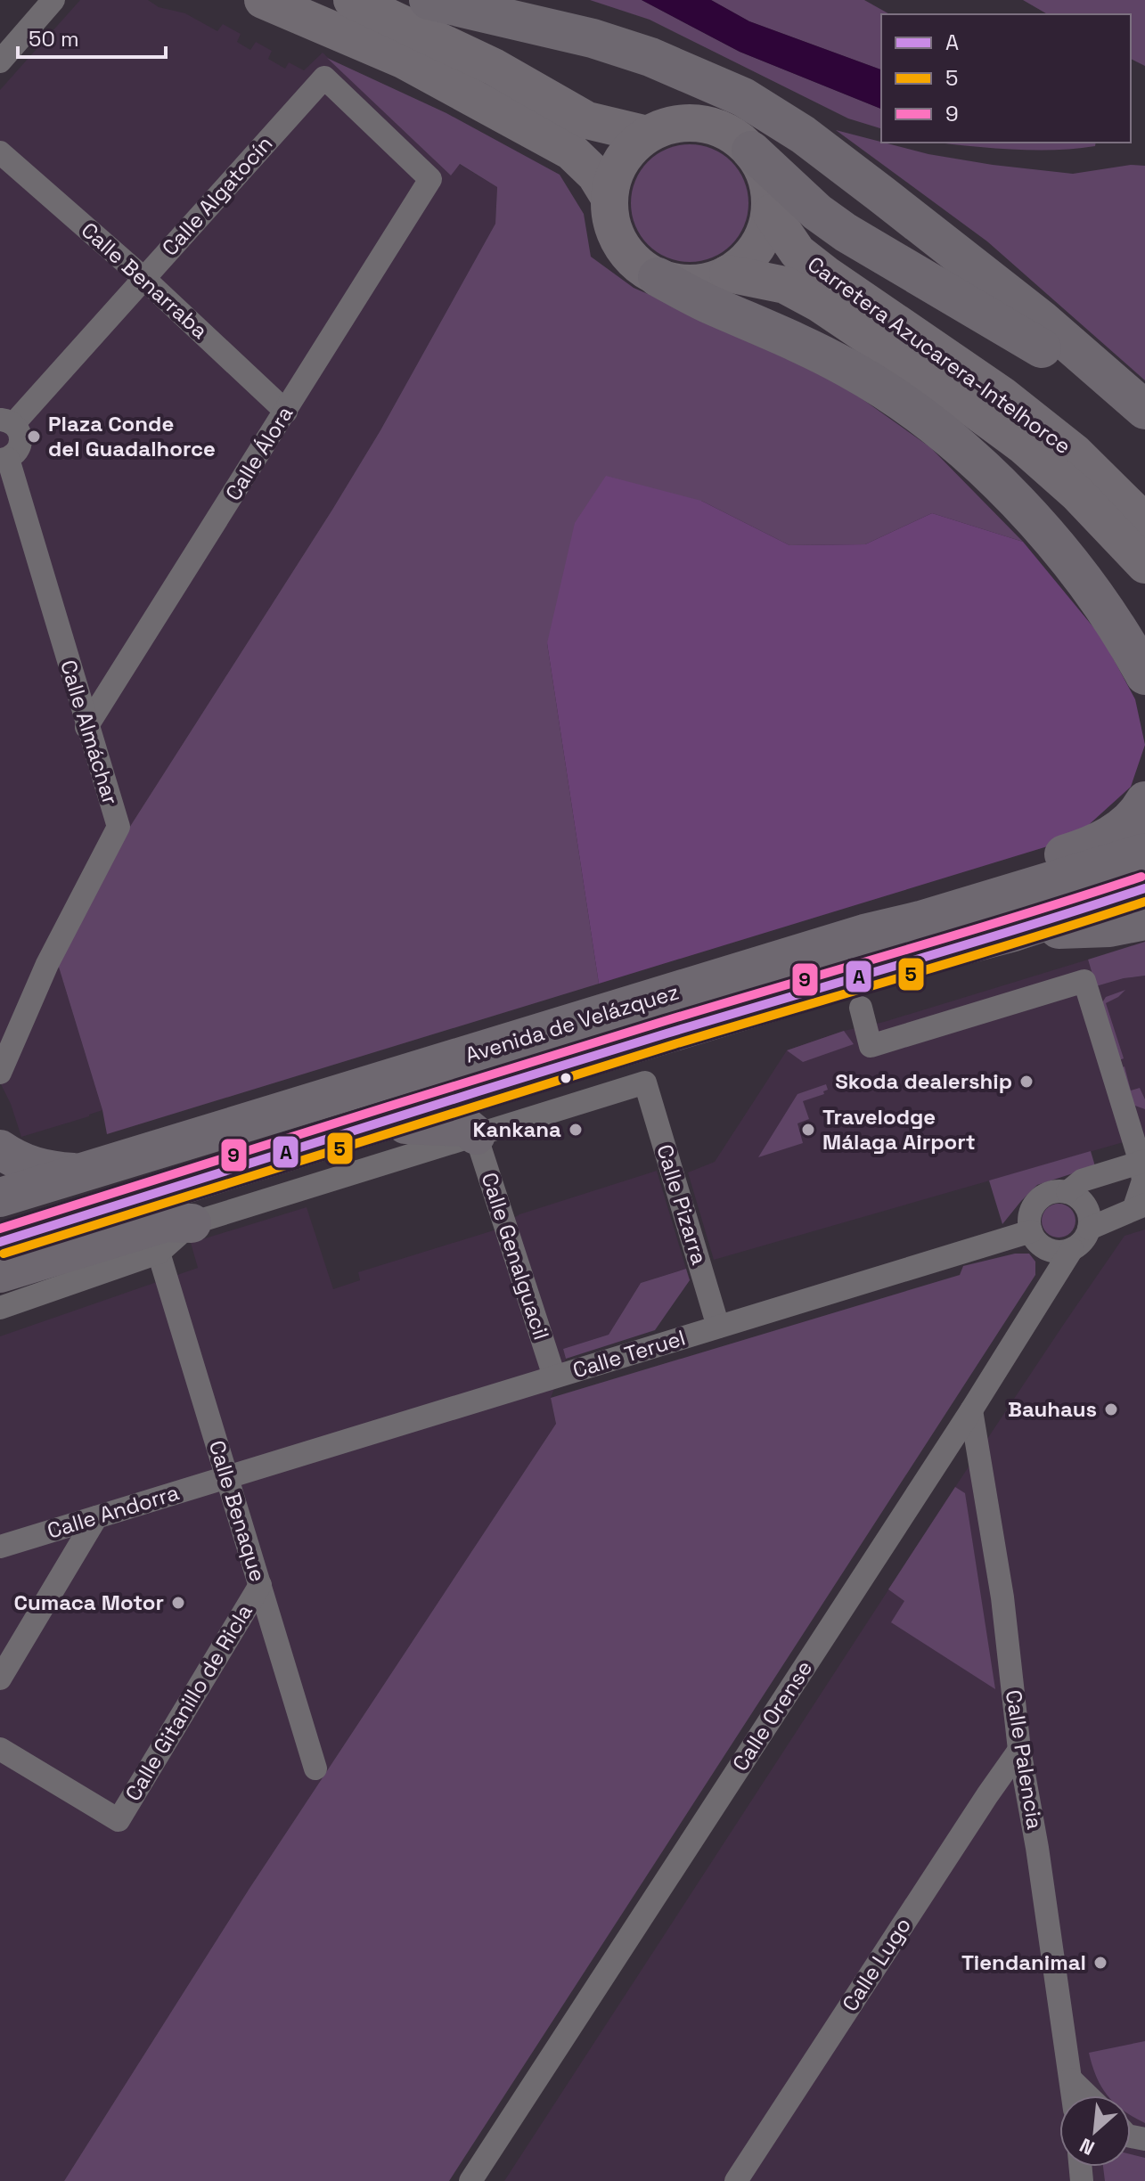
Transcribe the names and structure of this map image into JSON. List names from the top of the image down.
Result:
{
  "streets": {
    "highway": ["Avenida de Velázquez"],
    "main road": ["Carretera Azucarera-Intelhorce"],
    "street": [
      "Calle Algatocín",
      "Calle Benarraba",
      "Calle Álora",
      "Calle Almáchar",
      "Calle Pizarra",
      "Calle Genalguacil",
      "Calle Teruel",
      "Calle Benaque",
      "Calle Andorra",
      "Calle Gitanillo de Ricla",
      "Calle Orense",
      "Calle Palencia",
      "Calle Lugo"
    ]
  },
  "crossings": [
    ["Calle Algatocín", "Calle Benarraba"],
    ["Calle Algatocín", "Calle Álora"],
    ["Calle Benarraba", "Calle Álora"],
    ["Calle Álora", "Calle Almáchar"],
    ["Calle Pizarra", "Calle Genalguacil"],
    ["Calle Pizarra", "Calle Teruel"],
    ["Calle Genalguacil", "Calle Teruel"],
    ["Calle Teruel", "Calle Benaque"],
    ["Calle Teruel", "Calle Andorra"],
    ["Calle Teruel", "Calle Orense"],
    ["Calle Benaque", "Calle Andorra"],
    ["Calle Benaque", "Calle Gitanillo de Ricla"],
    ["Calle Orense", "Calle Palencia"],
    ["Calle Palencia", "Calle Lugo"]
  ],
  "places": [
    "Plaza Conde del Guadalhorce",
    "Skoda dealership",
    "Kankana",
    "Travelodge Málaga Airport",
    "Bauhaus",
    "Cumaca Motor",
    "Tiendanimal"
  ],
  "lines": ["transit line 9", "transit line A", "transit line 5"],
  "legend": ["A", "5", "9"],
  "scale_bar": "50 m",
  "north": "bottom left"
}
